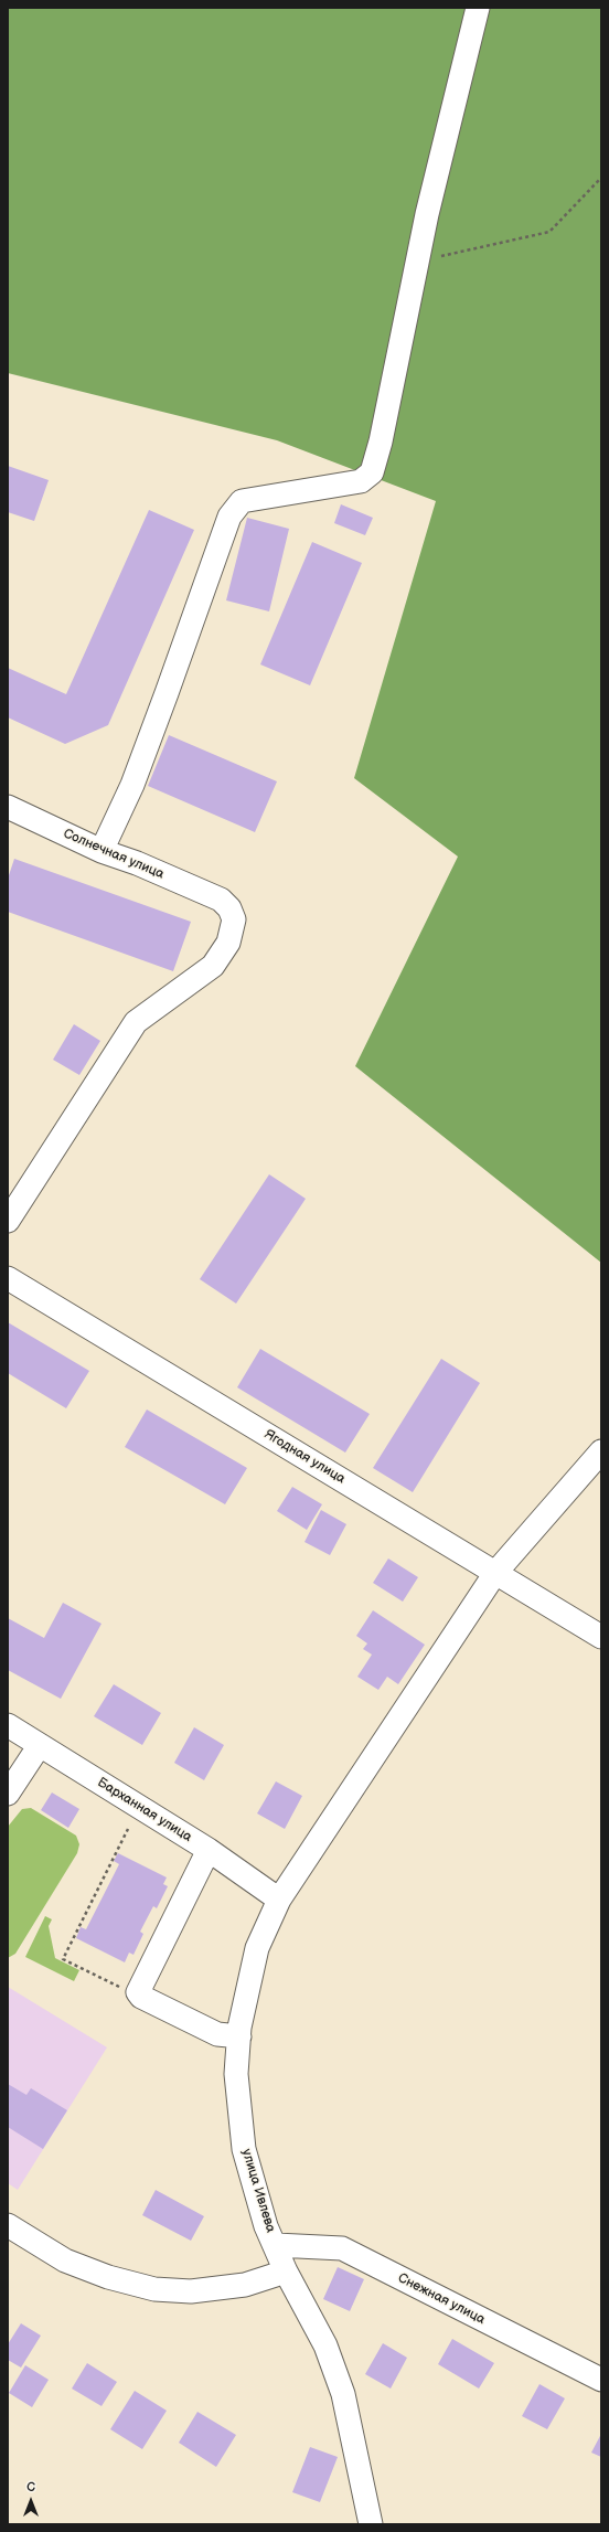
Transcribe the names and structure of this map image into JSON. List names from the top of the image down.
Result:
{
  "streets": {
    "street": [
      "Солнечная улица",
      "Ягодная улица",
      "Барханная улица",
      "улица Ивлева",
      "Снежная улица"
    ]
  },
  "crossings": [
    ["Ягодная улица", "улица Ивлева"],
    ["Барханная улица", "улица Ивлева"],
    ["улица Ивлева", "Снежная улица"]
  ],
  "north": "top"
}
